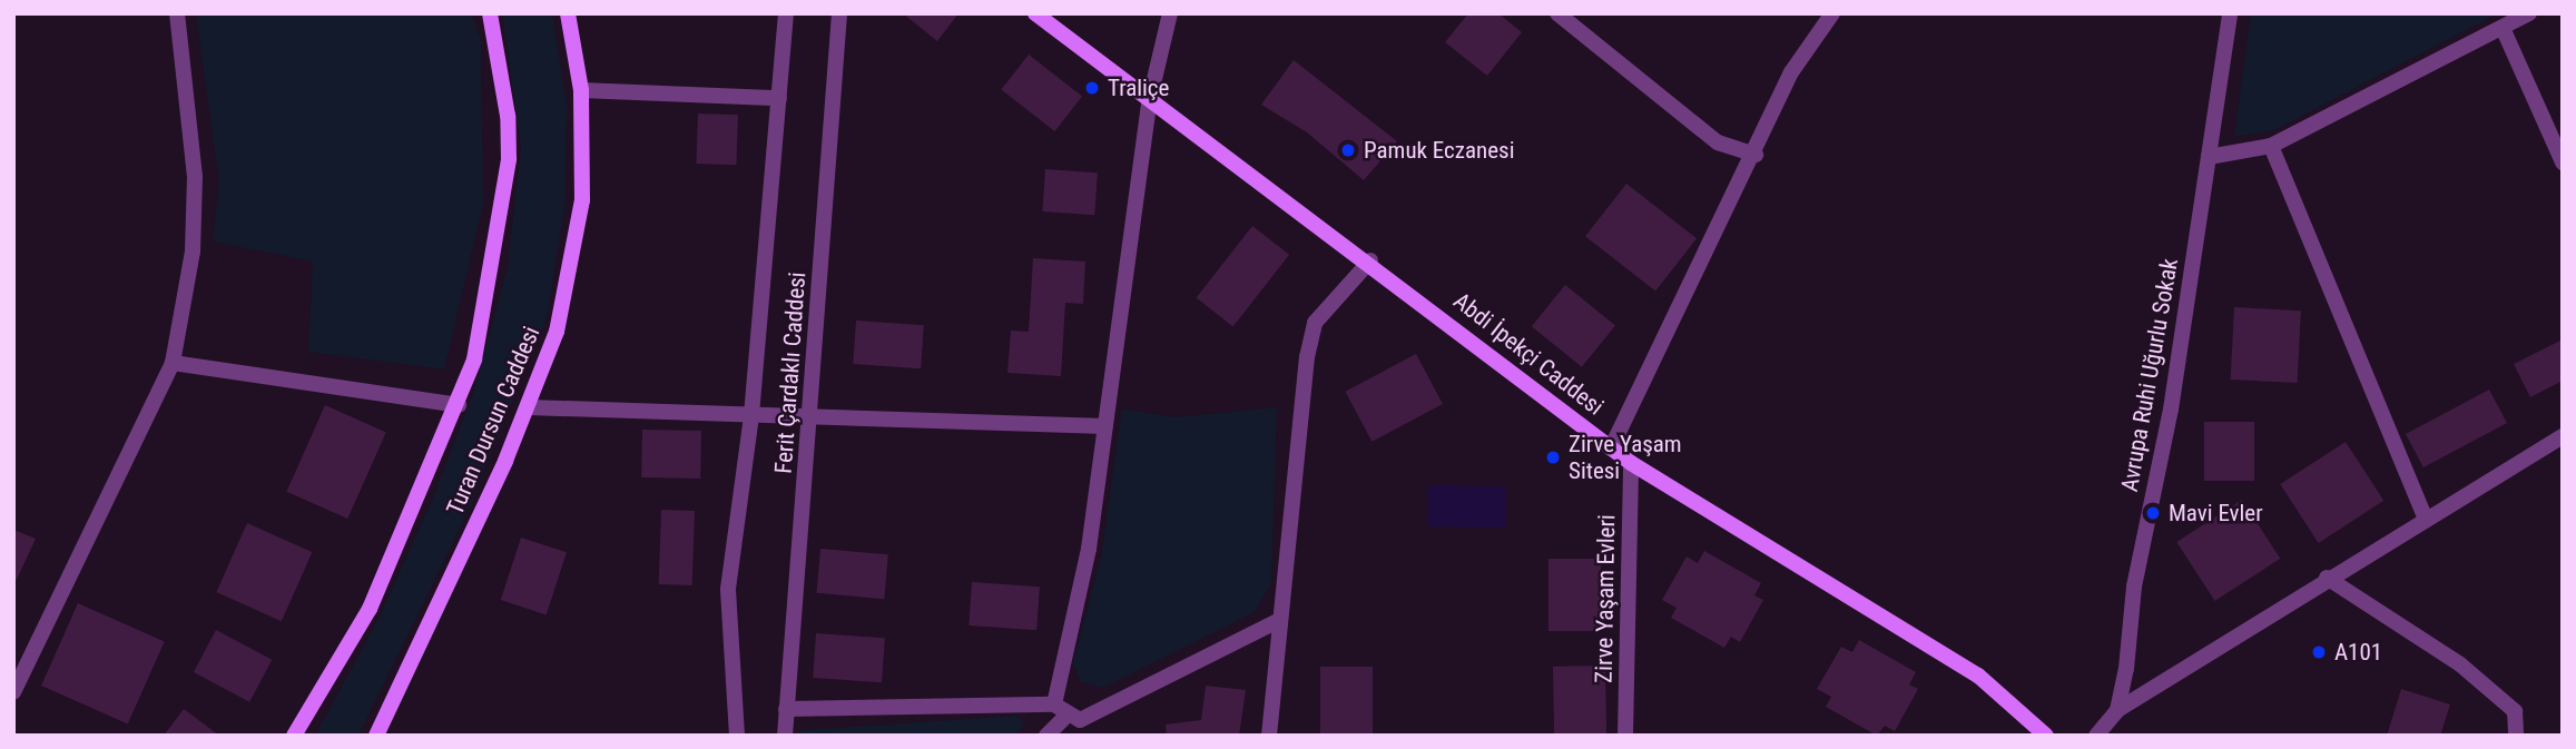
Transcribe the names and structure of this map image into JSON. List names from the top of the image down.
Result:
{
  "streets": {
    "main road": ["Abdi İpekçi Caddesi", "Turan Dursun Caddesi"],
    "street": ["Ferit Çardaklı Caddesi", "Avrupa Ruhi Uğurlu Sokak", "Zirve Yaşam Evleri"]
  },
  "crossings": [
    ["Abdi İpekçi Caddesi", "Zirve Yaşam Evleri"]
  ],
  "places": [
    "Traliçe",
    "Pamuk Eczanesi",
    "Zirve Yaşam Sitesi",
    "Mavi Evler",
    "A101"
  ]
}
